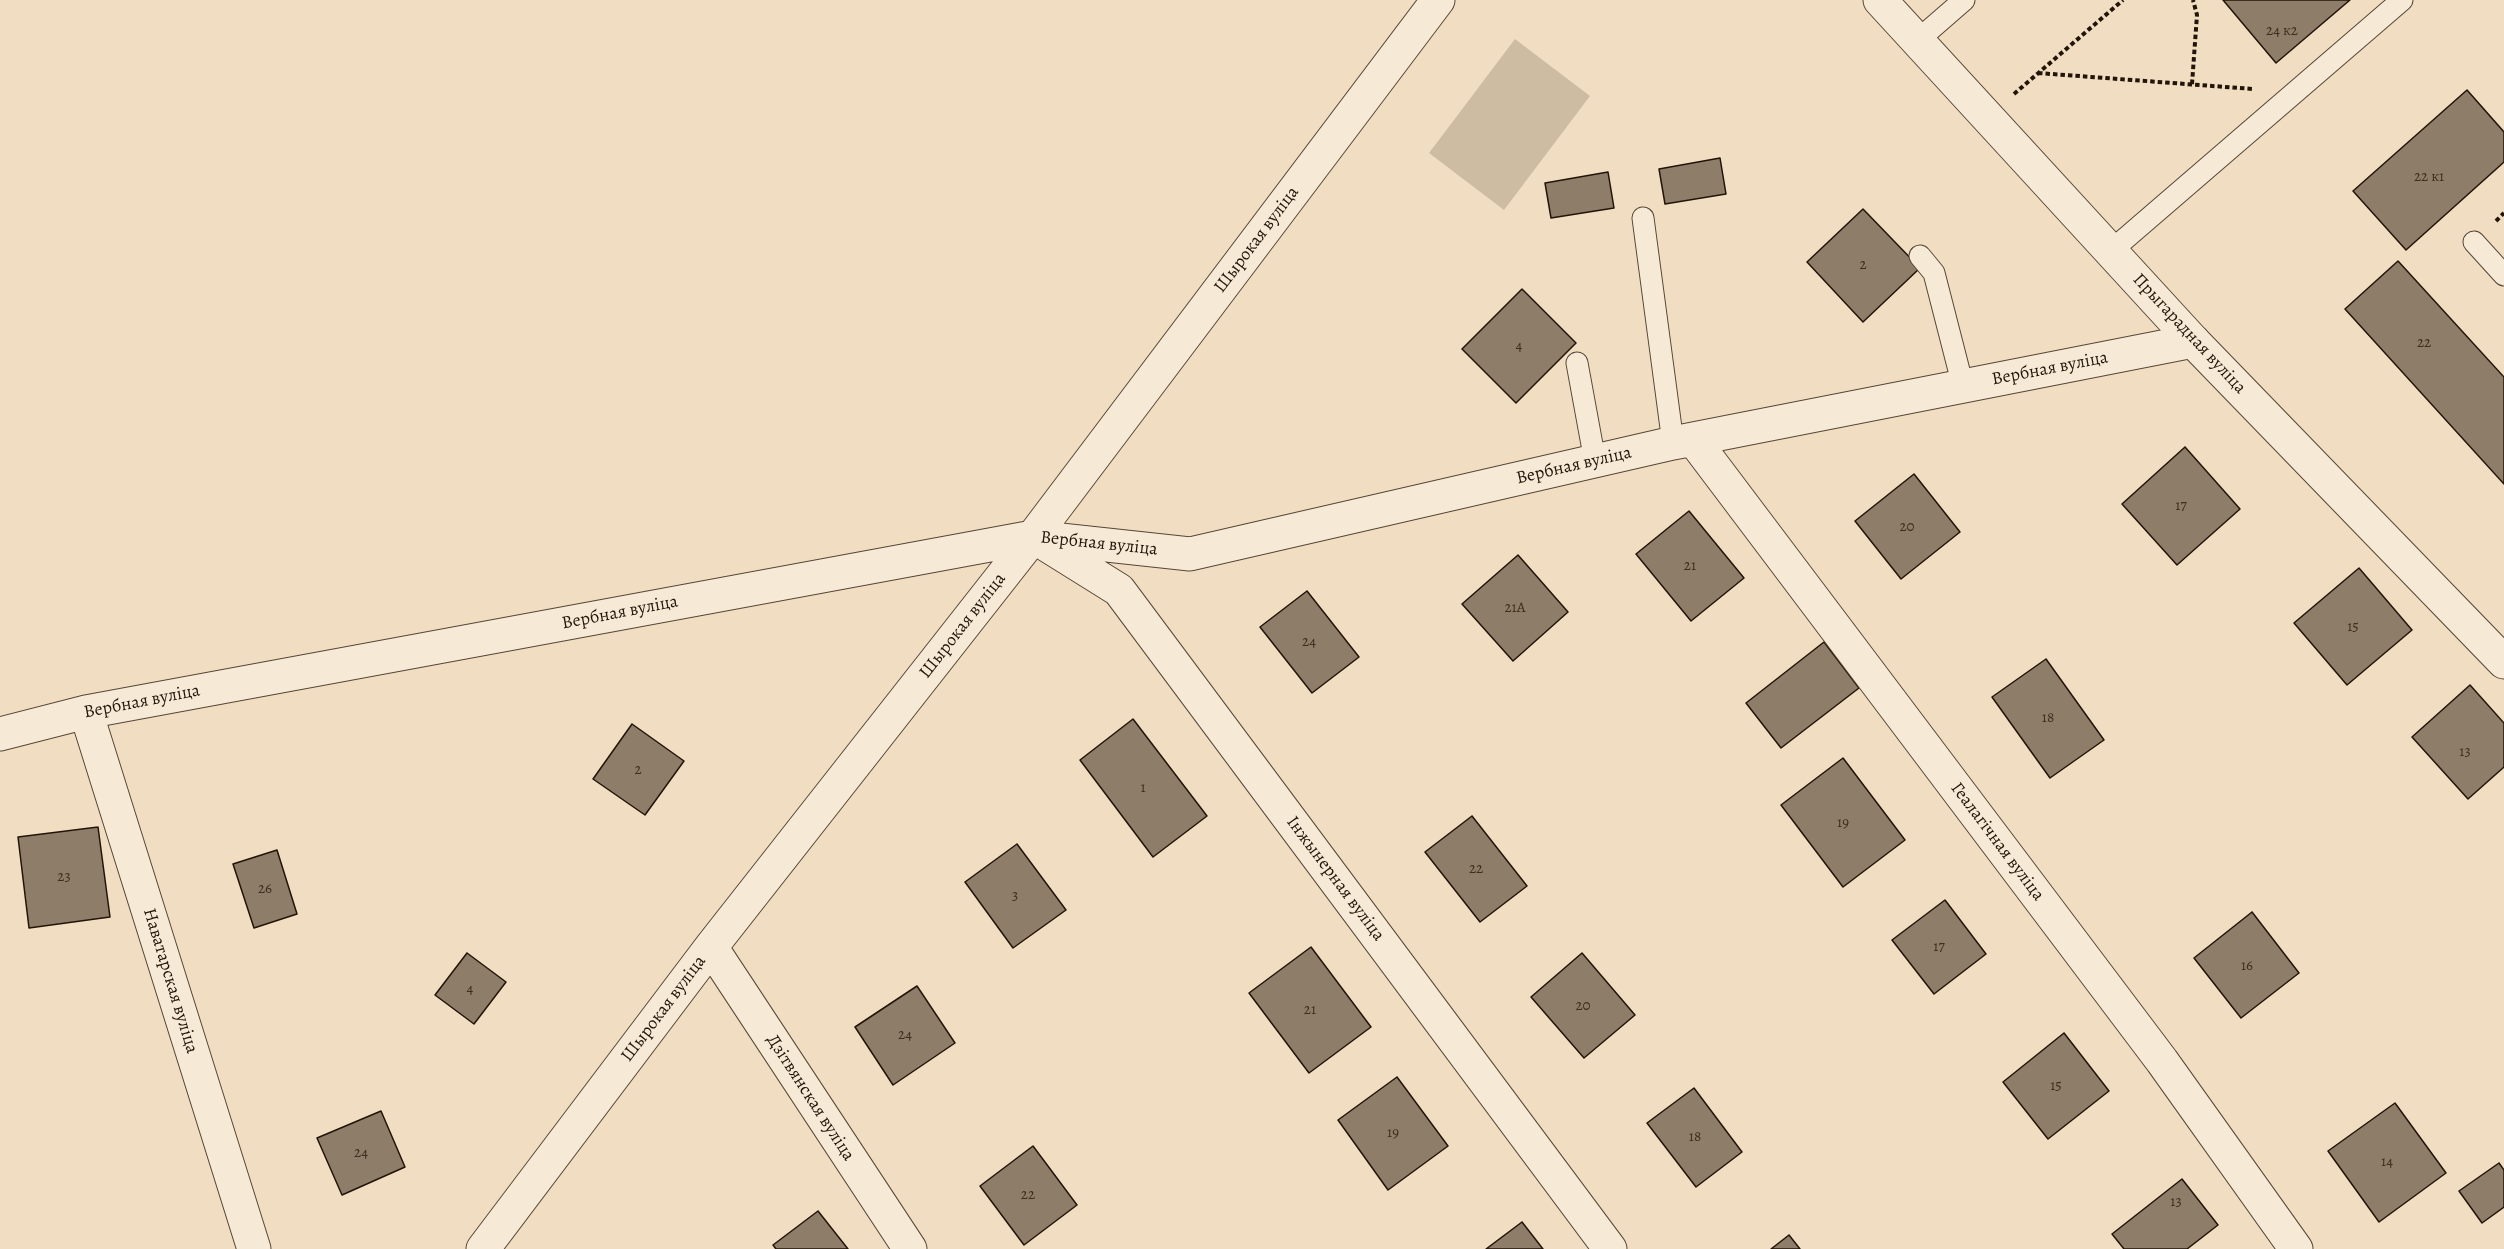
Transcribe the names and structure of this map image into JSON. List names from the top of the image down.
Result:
{
  "streets": {
    "street": [
      "Шырокая вуліца",
      "Прыгарадная вуліца",
      "Вербная вуліца",
      "Геалагічная вуліца",
      "Інжынерная вуліца",
      "Наватарская вуліца",
      "Дзітвянская вуліца"
    ]
  },
  "crossings": [
    ["Шырокая вуліца", "Вербная вуліца"],
    ["Шырокая вуліца", "Інжынерная вуліца"],
    ["Шырокая вуліца", "Дзітвянская вуліца"],
    ["Прыгарадная вуліца", "Вербная вуліца"],
    ["Вербная вуліца", "Геалагічная вуліца"],
    ["Вербная вуліца", "Інжынерная вуліца"],
    ["Вербная вуліца", "Наватарская вуліца"]
  ],
  "house_numbers": [
    "24 к2",
    "22 к1",
    "2",
    "22",
    "4",
    "17",
    "20",
    "21",
    "21А",
    "15",
    "24",
    "18",
    "13",
    "2",
    "1",
    "19",
    "22",
    "23",
    "26",
    "3",
    "17",
    "16",
    "4",
    "20",
    "21",
    "24",
    "15",
    "19",
    "18",
    "24",
    "14",
    "22",
    "13"
  ]
}
